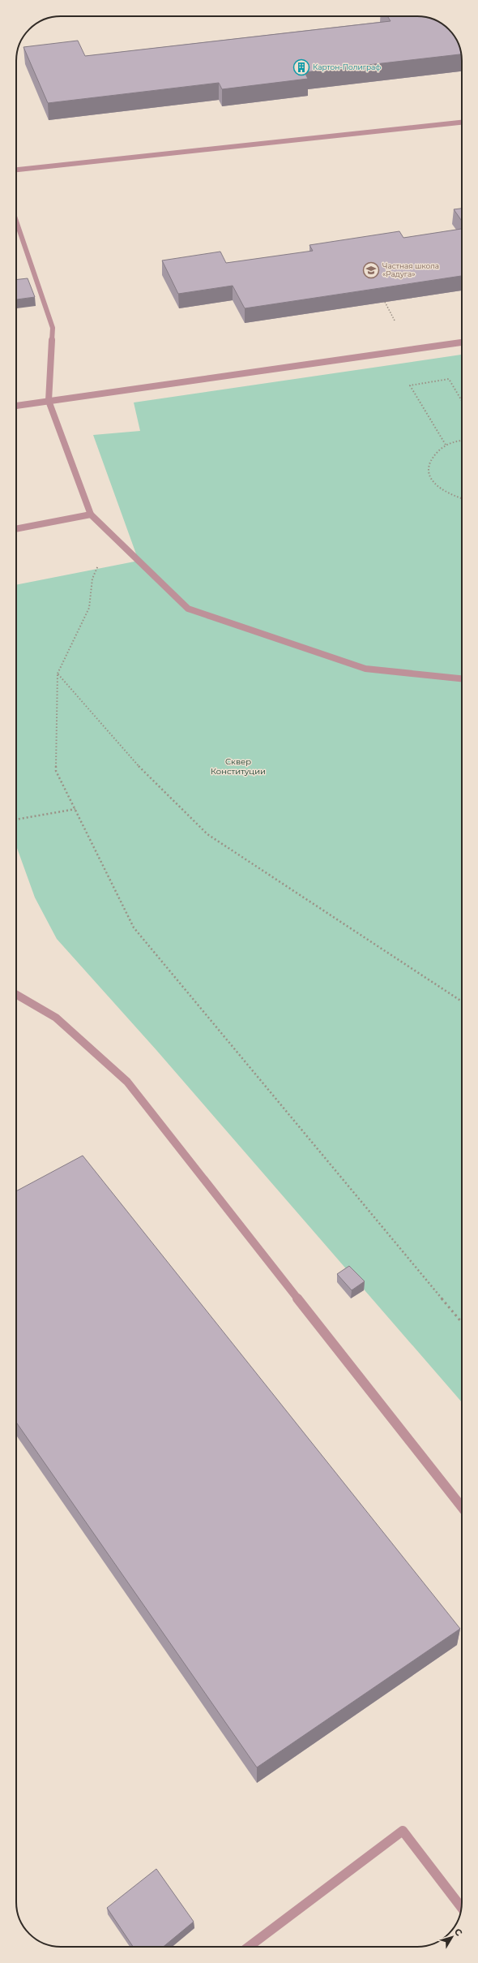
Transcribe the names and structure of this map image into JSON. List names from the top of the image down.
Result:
{
  "parks": ["Сквер Конституции"],
  "places": {
    "building": ["Картон-Полиграф"],
    "school or university": ["Частная школа «Радуга»"]
  },
  "north": "top right"
}
